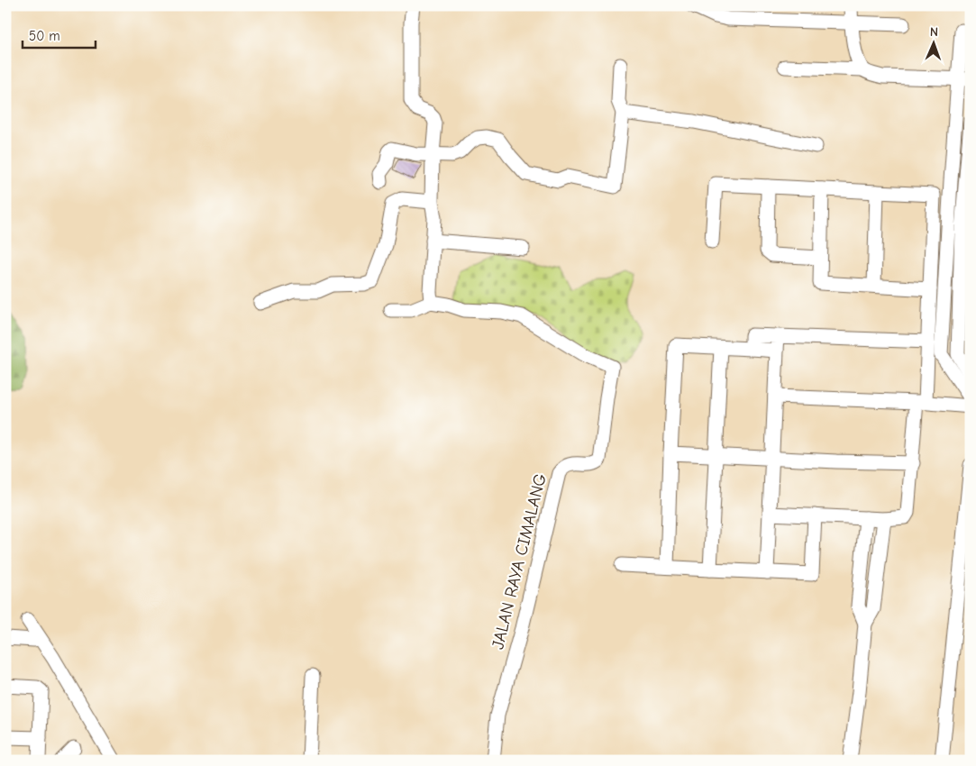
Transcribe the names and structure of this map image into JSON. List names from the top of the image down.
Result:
{
  "streets": {
    "street": ["JALAN RAYA CIMALANG"]
  },
  "scale_bar": "50 m",
  "north": "top"
}
